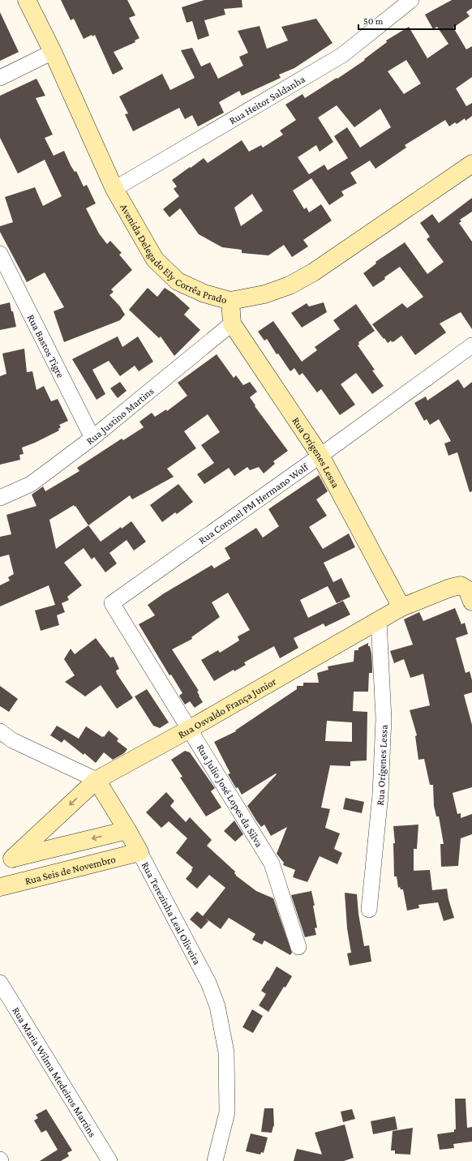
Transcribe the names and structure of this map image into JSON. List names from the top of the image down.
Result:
{
  "streets": {
    "street": [
      "Rua Heitor Saldanha",
      "Avenida Delegado Ely Corrêa Prado",
      "Rua Bastos Tigre",
      "Rua Justino Martins",
      "Rua Orígenes Lessa",
      "Rua Coronel PM Hermano Wolf",
      "Rua Osvaldo França Junior",
      "Rua Julio José Lopes da Silva",
      "Rua Seis de Novembro",
      "Rua Terezinha Leal Oliveira",
      "Rua Maria Wilma Medeiros Martins"
    ]
  },
  "crossings": [
    ["Rua Heitor Saldanha", "Avenida Delegado Ely Corrêa Prado"],
    ["Avenida Delegado Ely Corrêa Prado", "Rua Orígenes Lessa"],
    ["Rua Bastos Tigre", "Rua Justino Martins"],
    ["Rua Justino Martins", "Rua Orígenes Lessa"],
    ["Rua Orígenes Lessa", "Rua Coronel PM Hermano Wolf"],
    ["Rua Orígenes Lessa", "Rua Osvaldo França Junior"],
    ["Rua Coronel PM Hermano Wolf", "Rua Julio José Lopes da Silva"],
    ["Rua Osvaldo França Junior", "Rua Julio José Lopes da Silva"],
    ["Rua Osvaldo França Junior", "Rua Terezinha Leal Oliveira"],
    ["Rua Seis de Novembro", "Rua Terezinha Leal Oliveira"]
  ],
  "scale_bar": "50 m"
}
